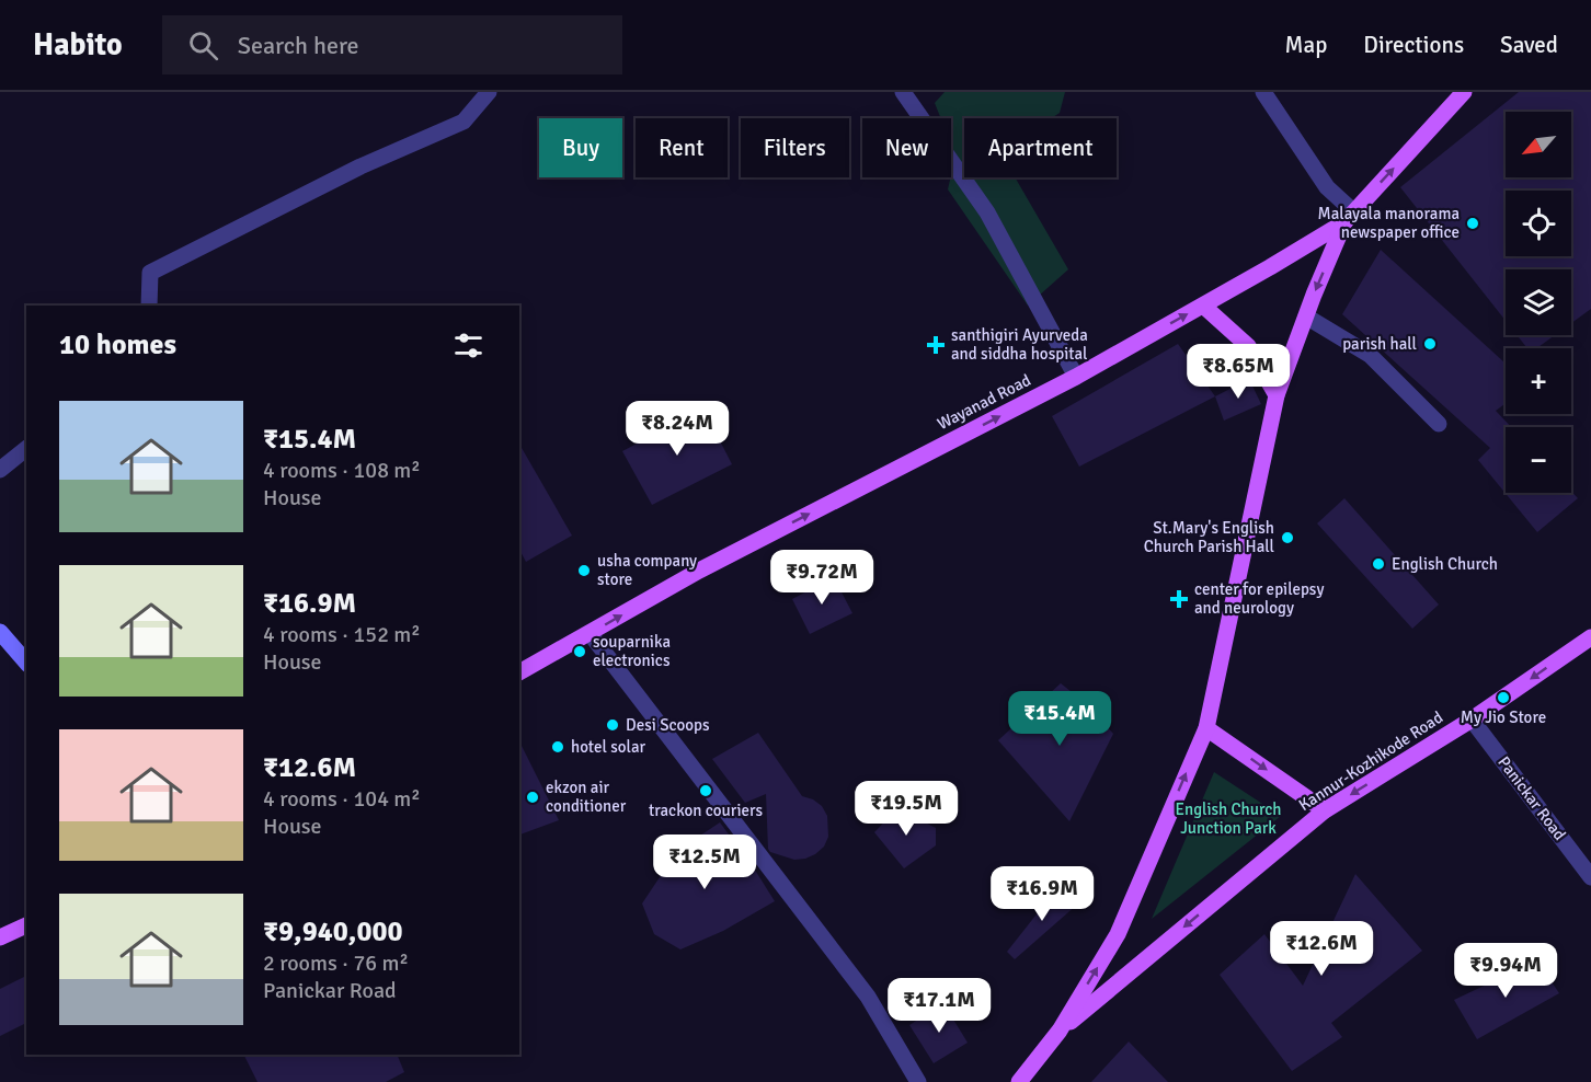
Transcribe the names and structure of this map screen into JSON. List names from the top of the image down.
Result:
{
  "streets": {
    "main road": ["Wayanad Road", "Kannur-Kozhikode Road"],
    "street": ["Panickar Road"]
  },
  "crossings": [
    ["Kannur-Kozhikode Road", "Panickar Road"]
  ],
  "one_way": ["Wayanad Road", "Kannur-Kozhikode Road"],
  "parks": ["English Church Junction Park"],
  "places": {
    "other": [
      "Malayala manorama newspaper office",
      "parish hall",
      "St.Mary's English Church Parish Hall",
      "English Church",
      "usha company store",
      "souparnika electronics",
      "My Jio Store",
      "Desi Scoops",
      "hotel solar",
      "trackon couriers",
      "ekzon air conditioner"
    ],
    "health": ["santhigiri Ayurveda and siddha hospital", "center for epilepsy and neurology"]
  },
  "north": "bottom left",
  "page": {
    "header": "Habito",
    "search": "Search here",
    "nav": ["Map", "Directions", "Saved"],
    "map_buttons": ["+", "−"],
    "chip": [
      "Buy",
      "Rent",
      "Filters",
      "New",
      "Apartment"
    ],
    "heading": "10 homes",
    "price": [
      "₹8.65M",
      "₹8.24M",
      "₹9.72M",
      "₹15.4M",
      "₹19.5M",
      "₹12.5M",
      "₹16.9M",
      "₹12.6M",
      "₹9.94M",
      "₹17.1M"
    ],
    "list": [
      {
        "name": "₹15.4M",
        "note": "4 rooms · 108 m² · House"
      },
      {
        "name": "₹16.9M",
        "note": "4 rooms · 152 m² · House"
      },
      {
        "name": "₹12.6M",
        "note": "4 rooms · 104 m² · House"
      },
      {
        "name": "₹9,940,000",
        "note": "2 rooms · 76 m² · Panickar Road"
      }
    ]
  }
}
